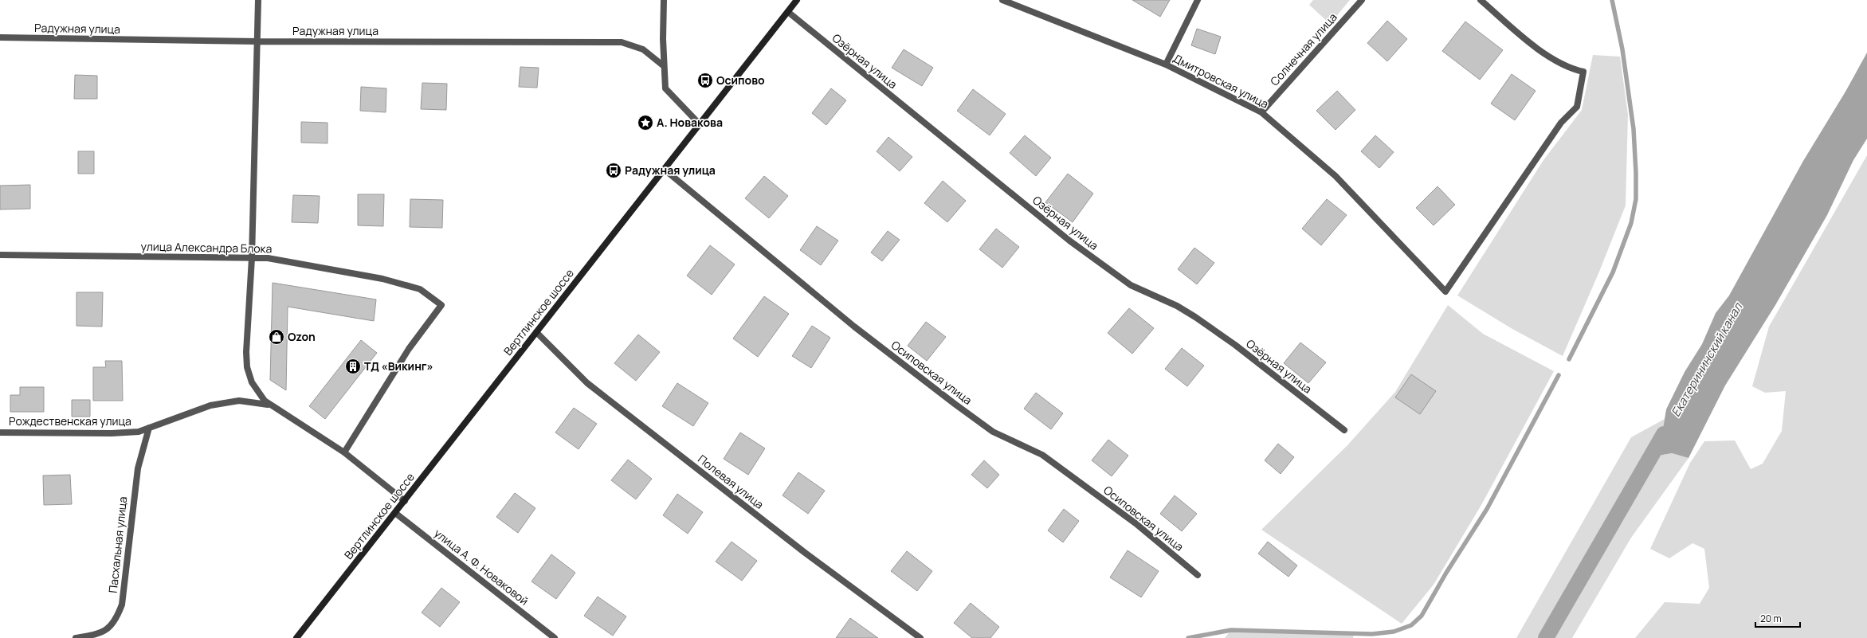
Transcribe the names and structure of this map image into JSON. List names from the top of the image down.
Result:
{
  "streets": {
    "main road": ["Вертлинское шоссе"],
    "street": [
      "Радужная улица",
      "Солнечная улица",
      "Озёрная улица",
      "Дмитровская улица",
      "улица Александра Блока",
      "Осиповская улица",
      "Рождественская улица",
      "Полевая улица",
      "Пасхальная улица",
      "улица А. Ф. Новаковой"
    ]
  },
  "crossings": [
    ["Солнечная улица", "Дмитровская улица"],
    ["Озёрная улица", "Вертлинское шоссе"],
    ["Вертлинское шоссе", "Осиповская улица"],
    ["Вертлинское шоссе", "Полевая улица"],
    ["Вертлинское шоссе", "улица А. Ф. Новаковой"],
    ["Рождественская улица", "Пасхальная улица"]
  ],
  "water": ["Екатерининский канал"],
  "places": {
    "bus stop": ["Осипово", "Радужная улица"],
    "place": ["А. Новакова"],
    "shop": ["Ozon"],
    "building": ["ТД «Викинг»"]
  },
  "scale_bar": "20 m"
}
